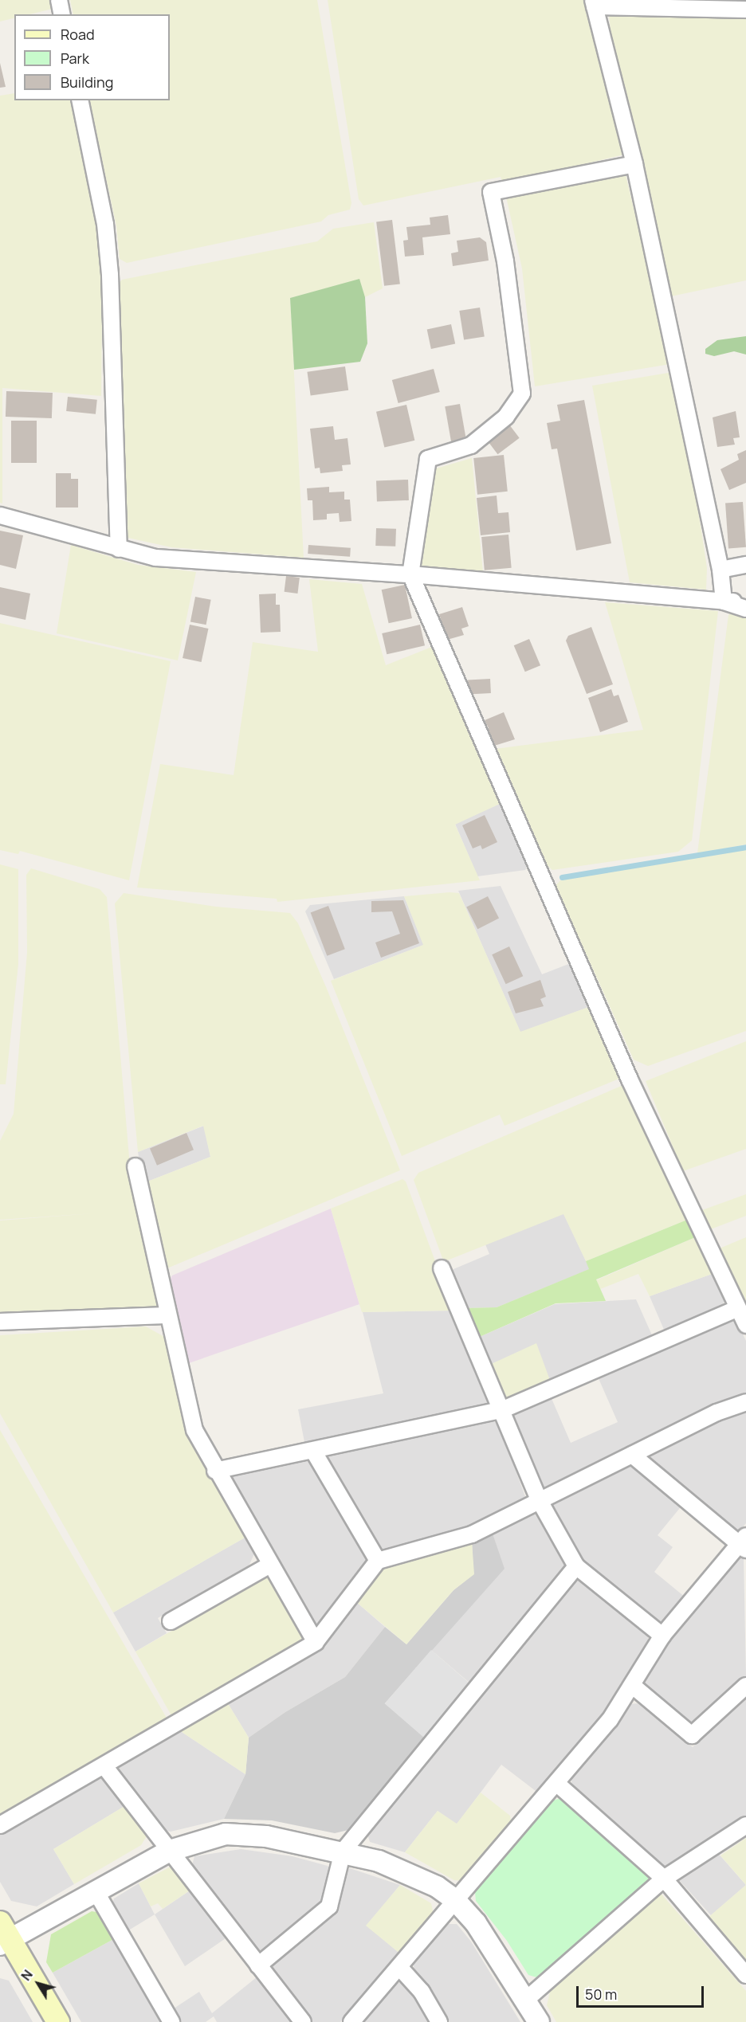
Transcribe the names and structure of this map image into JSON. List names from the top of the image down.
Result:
{
  "legend": ["Road", "Park", "Building"],
  "scale_bar": "50 m",
  "north": "top left"
}
